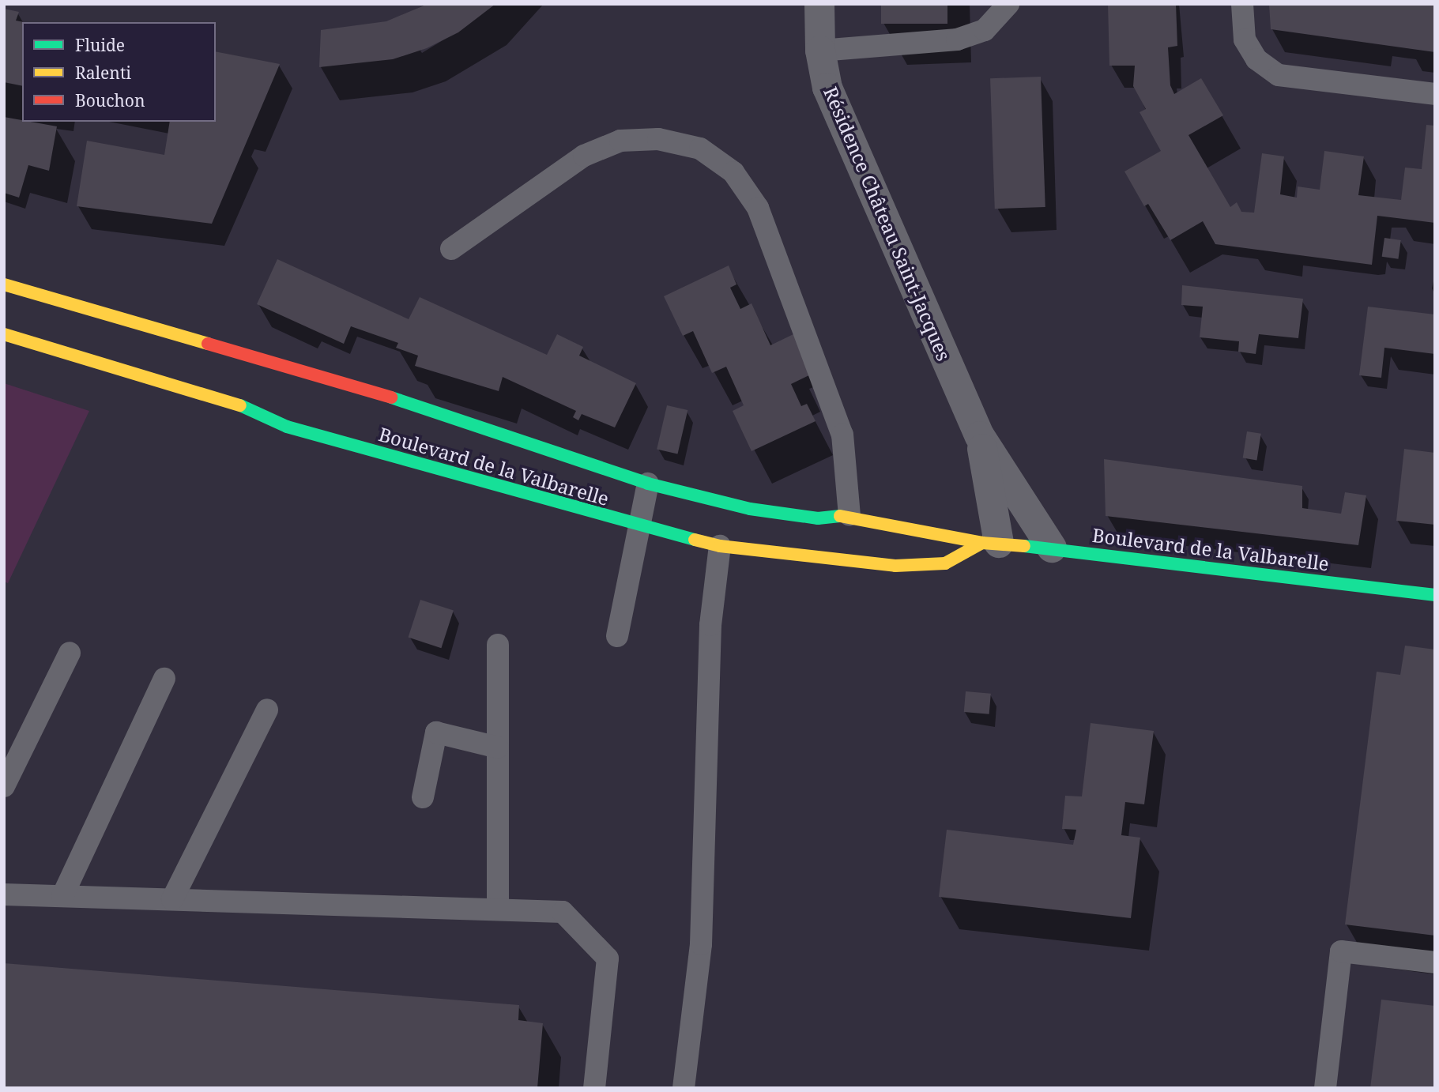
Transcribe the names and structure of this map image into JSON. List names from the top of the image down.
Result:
{
  "streets": {
    "street": ["Résidence Château Saint-Jacques", "Boulevard de la Valbarelle"]
  },
  "crossings": [
    ["Résidence Château Saint-Jacques", "Boulevard de la Valbarelle"]
  ],
  "legend": ["Fluide", "Ralenti", "Bouchon"]
}
